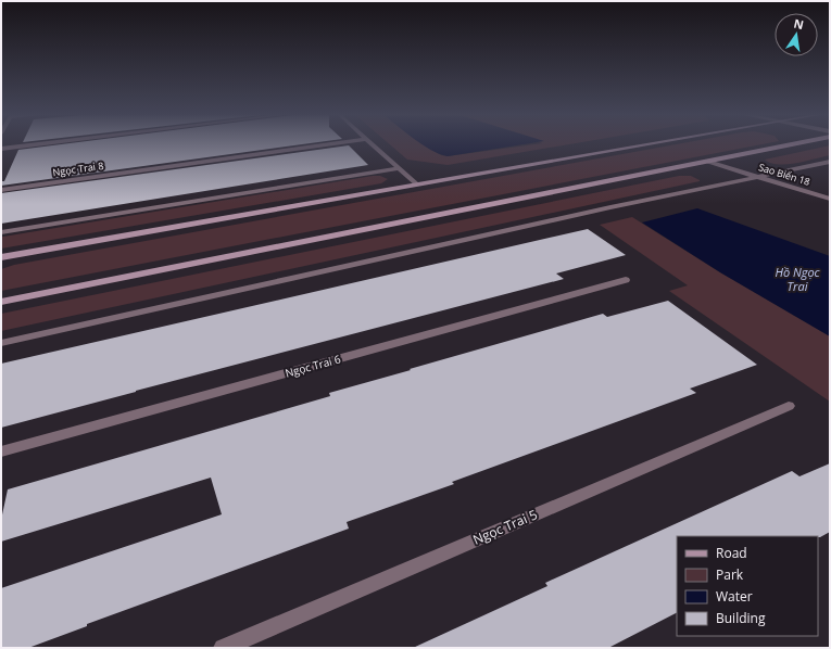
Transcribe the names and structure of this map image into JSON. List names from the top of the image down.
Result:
{
  "streets": {
    "street": [
      "Ngọc Trai 8",
      "Sao Biển 18",
      "Ngọc Trai 6",
      "Ngọc Trai 5"
    ]
  },
  "water": ["Hồ Ngọc Trai"],
  "legend": [
    "Road",
    "Park",
    "Water",
    "Building"
  ],
  "north": "top"
}
